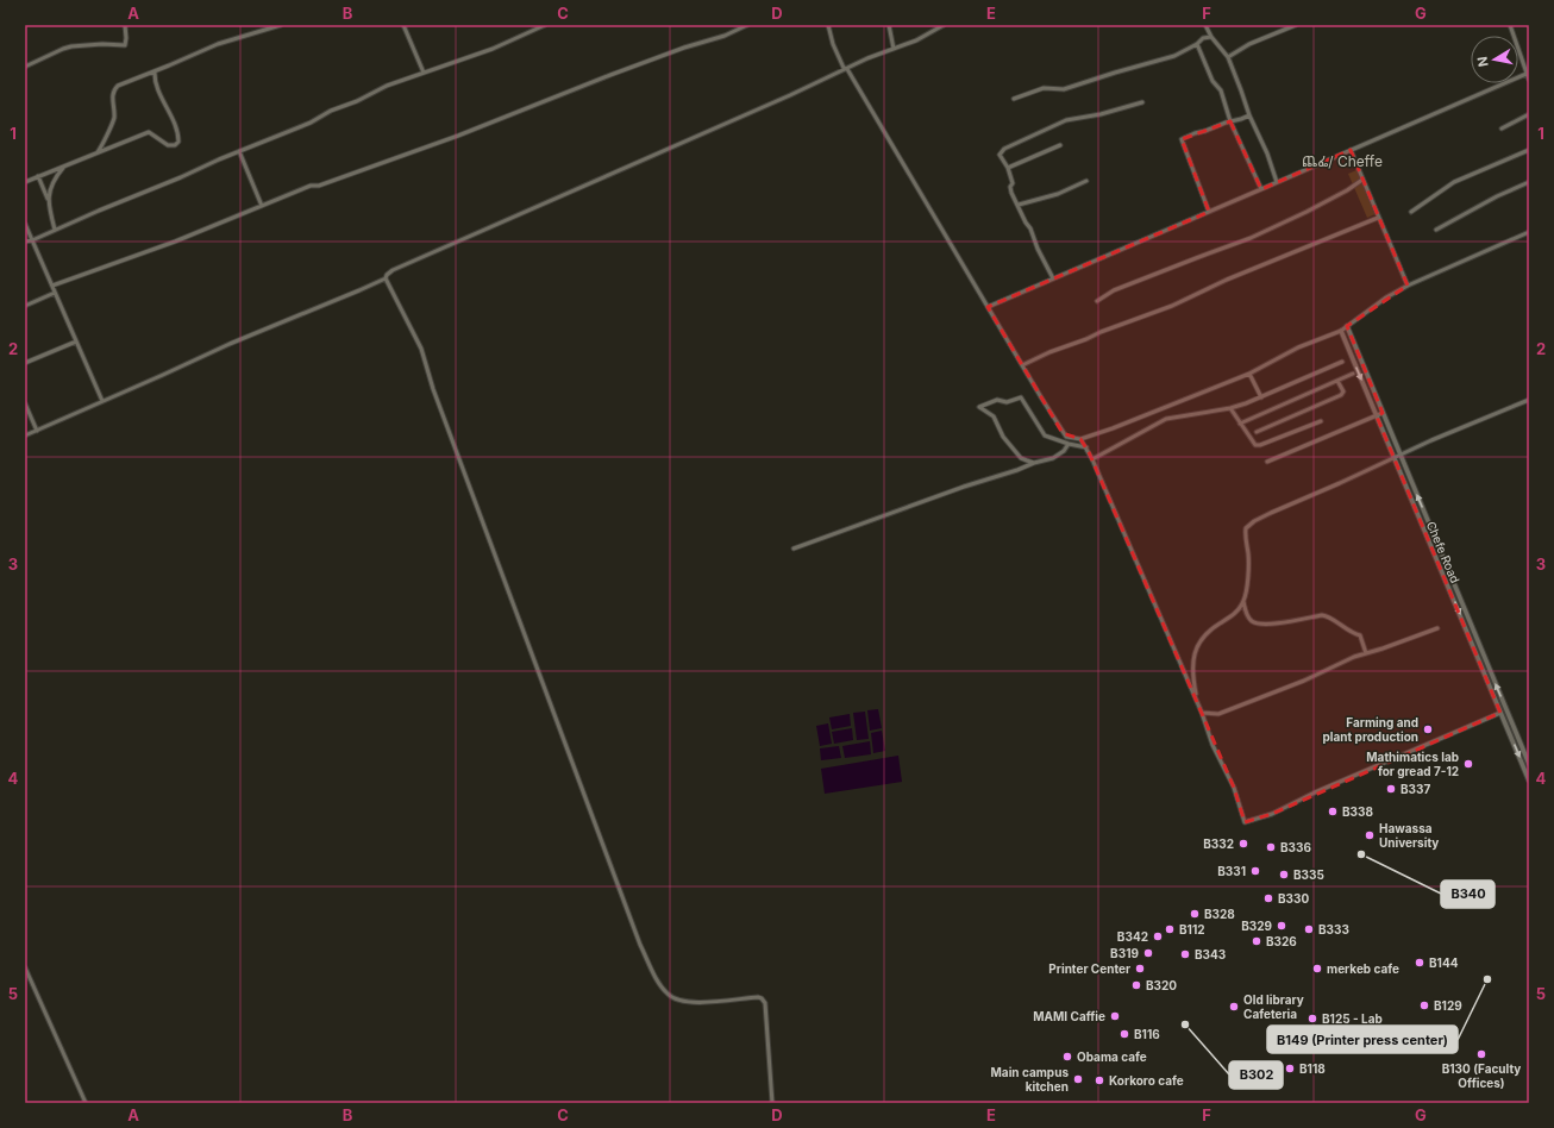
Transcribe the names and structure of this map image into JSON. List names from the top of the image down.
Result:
{
  "streets": {
    "street": ["Chefe Road"]
  },
  "districts": ["ጨፌ/ Cheffe"],
  "places": [
    "Farming and plant production",
    "Mathimatics lab for gread 7-12",
    "B337",
    "B338",
    "Hawassa University",
    "B332",
    "B336",
    "B340",
    "B331",
    "B335",
    "B330",
    "B328",
    "B329",
    "B112",
    "B333",
    "B342",
    "B326",
    "B319",
    "B343",
    "B144",
    "Printer Center",
    "merkeb cafe",
    "B149 (Printer press center)",
    "B320",
    "B129",
    "Old library Cafeteria",
    "MAMI Caffie",
    "B125 - Lab",
    "B302",
    "B116",
    "B130 (Faculty Offices)",
    "Obama cafe",
    "B118",
    "Main campus kitchen",
    "Korkoro cafe"
  ],
  "north": "left",
  "grid": {
    "columns": [
      "A",
      "B",
      "C",
      "D",
      "E",
      "F",
      "G"
    ],
    "rows": [
      "1",
      "2",
      "3",
      "4",
      "5"
    ]
  }
}
